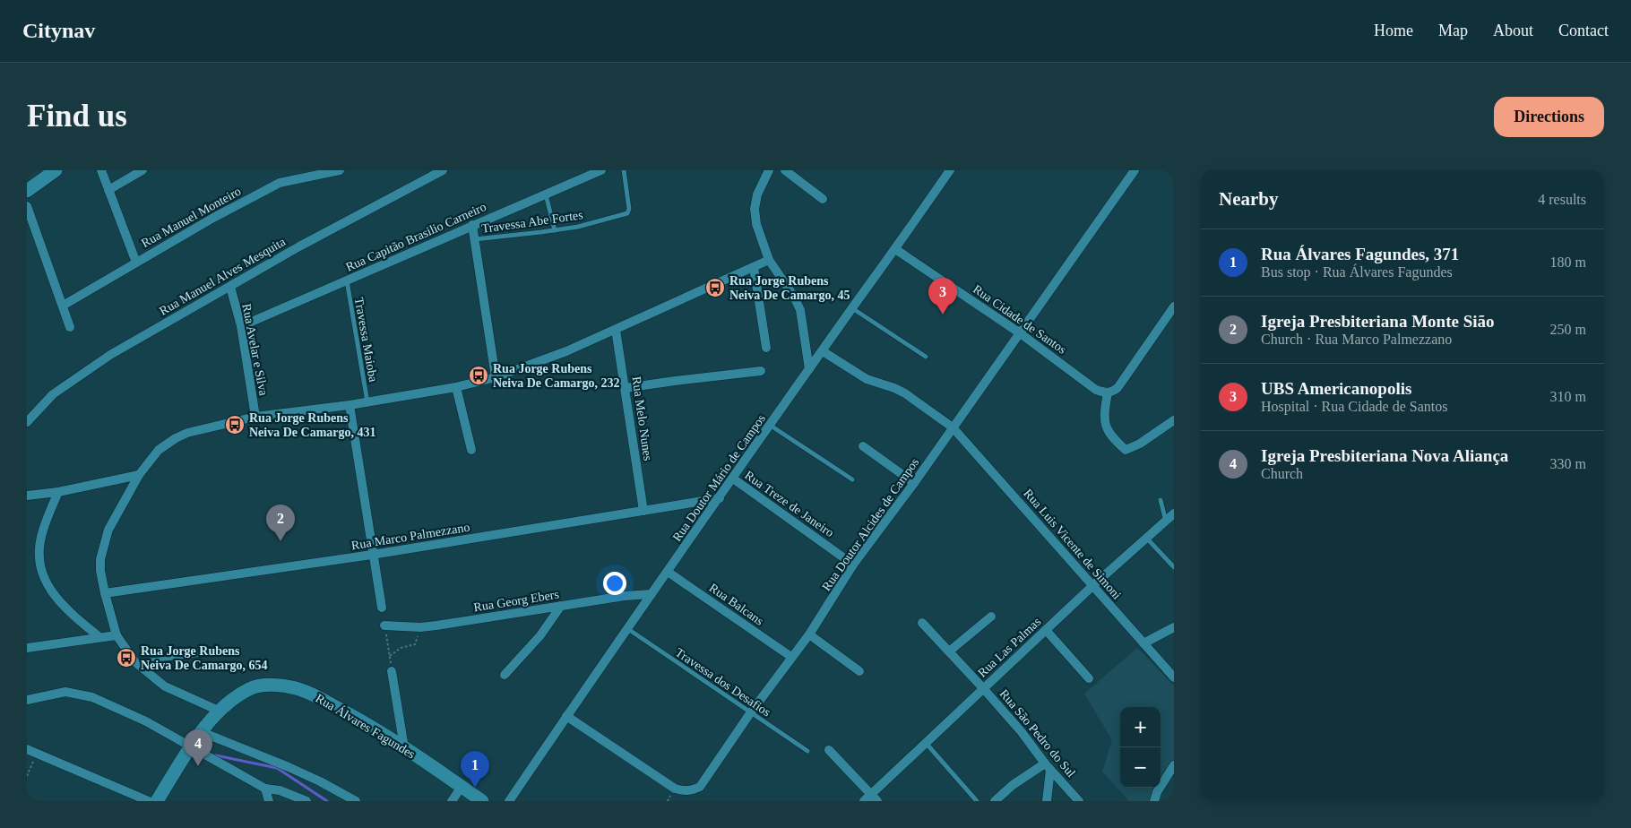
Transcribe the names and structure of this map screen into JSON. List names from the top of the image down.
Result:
{
  "streets": {
    "street": [
      "Rua Manuel Monteiro",
      "Rua Capitão Brasilio Carneiro",
      "Rua Manuel Alves Mesquita",
      "Rua Cidade de Santos",
      "Rua Avelar e Silva",
      "Rua Melo Nunes",
      "Rua Doutor Mário de Campos",
      "Rua Treze de Janeiro",
      "Rua Doutor Alcides de Campos",
      "Rua Marco Palmezzano",
      "Rua Luis Vicente de Simoni",
      "Rua Georg Ebers",
      "Rua Balcans",
      "Rua Las Palmas",
      "Rua Álvares Fagundes",
      "Rua São Pedro do Sul"
    ],
    "lane": ["Travessa Abe Fortes", "Travessa Maioba", "Travessa dos Desafios"]
  },
  "crossings": [
    ["Rua Capitão Brasilio Carneiro", "Travessa Maioba"],
    ["Rua Capitão Brasilio Carneiro", "Rua Avelar e Silva"],
    ["Rua Manuel Alves Mesquita", "Rua Avelar e Silva"],
    ["Rua Cidade de Santos", "Rua Doutor Mário de Campos"],
    ["Rua Cidade de Santos", "Rua Doutor Alcides de Campos"],
    ["Rua Melo Nunes", "Rua Marco Palmezzano"],
    ["Rua Doutor Mário de Campos", "Rua Treze de Janeiro"],
    ["Rua Doutor Mário de Campos", "Rua Doutor Alcides de Campos"],
    ["Rua Doutor Mário de Campos", "Rua Marco Palmezzano"],
    ["Rua Doutor Mário de Campos", "Rua Luis Vicente de Simoni"],
    ["Rua Doutor Mário de Campos", "Rua Georg Ebers"],
    ["Rua Doutor Mário de Campos", "Rua Balcans"],
    ["Rua Doutor Mário de Campos", "Travessa dos Desafios"],
    ["Rua Treze de Janeiro", "Rua Doutor Alcides de Campos"],
    ["Rua Doutor Alcides de Campos", "Rua Luis Vicente de Simoni"],
    ["Rua Doutor Alcides de Campos", "Rua Balcans"],
    ["Rua Doutor Alcides de Campos", "Travessa dos Desafios"],
    ["Rua Luis Vicente de Simoni", "Rua Las Palmas"],
    ["Rua Las Palmas", "Rua São Pedro do Sul"]
  ],
  "places": {
    "bus stop": [
      "Rua Jorge Rubens Neiva De Camargo, 45",
      "Rua Jorge Rubens Neiva De Camargo, 232",
      "Rua Jorge Rubens Neiva De Camargo, 431",
      "Rua Jorge Rubens Neiva De Camargo, 654"
    ]
  },
  "page": {
    "header": "Citynav",
    "nav": [
      "Home",
      "Map",
      "About",
      "Contact"
    ],
    "buttons": "Directions",
    "title": "Find us",
    "heading": ["Nearby", "4 results"],
    "list": [
      {
        "mark": "1",
        "name": "Rua Álvares Fagundes, 371",
        "note": "Bus stop · Rua Álvares Fagundes",
        "value": "180 m"
      },
      {
        "mark": "2",
        "name": "Igreja Presbiteriana Monte Sião",
        "note": "Church · Rua Marco Palmezzano",
        "value": "250 m"
      },
      {
        "mark": "3",
        "name": "UBS Americanopolis",
        "note": "Hospital · Rua Cidade de Santos",
        "value": "310 m"
      },
      {
        "mark": "4",
        "name": "Igreja Presbiteriana Nova Aliança",
        "note": "Church",
        "value": "330 m"
      }
    ],
    "pins": [
      "3",
      "2",
      "4",
      "1"
    ],
    "map_buttons": ["+", "−"]
  }
}
